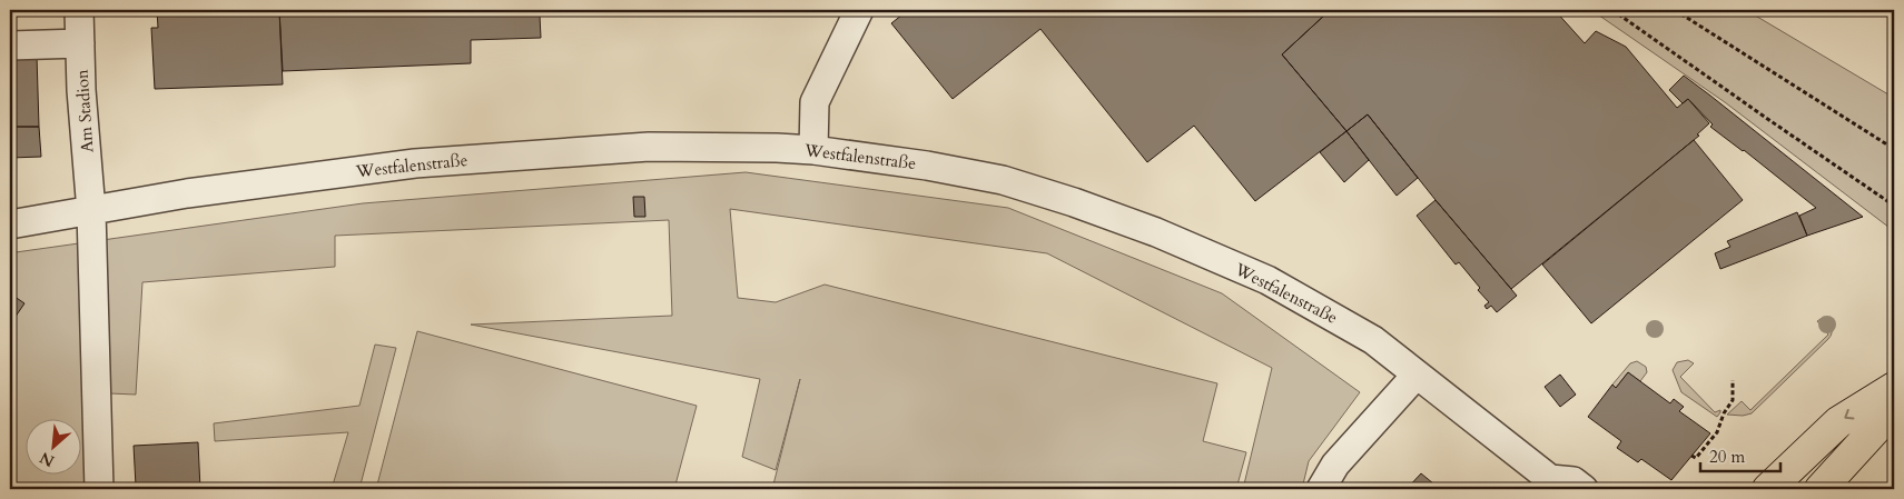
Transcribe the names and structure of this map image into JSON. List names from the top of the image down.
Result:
{
  "streets": {
    "street": ["Am Stadion", "Westfalenstraße"]
  },
  "crossings": [
    ["Am Stadion", "Westfalenstraße"]
  ],
  "scale_bar": "20 m",
  "north": "bottom left"
}
